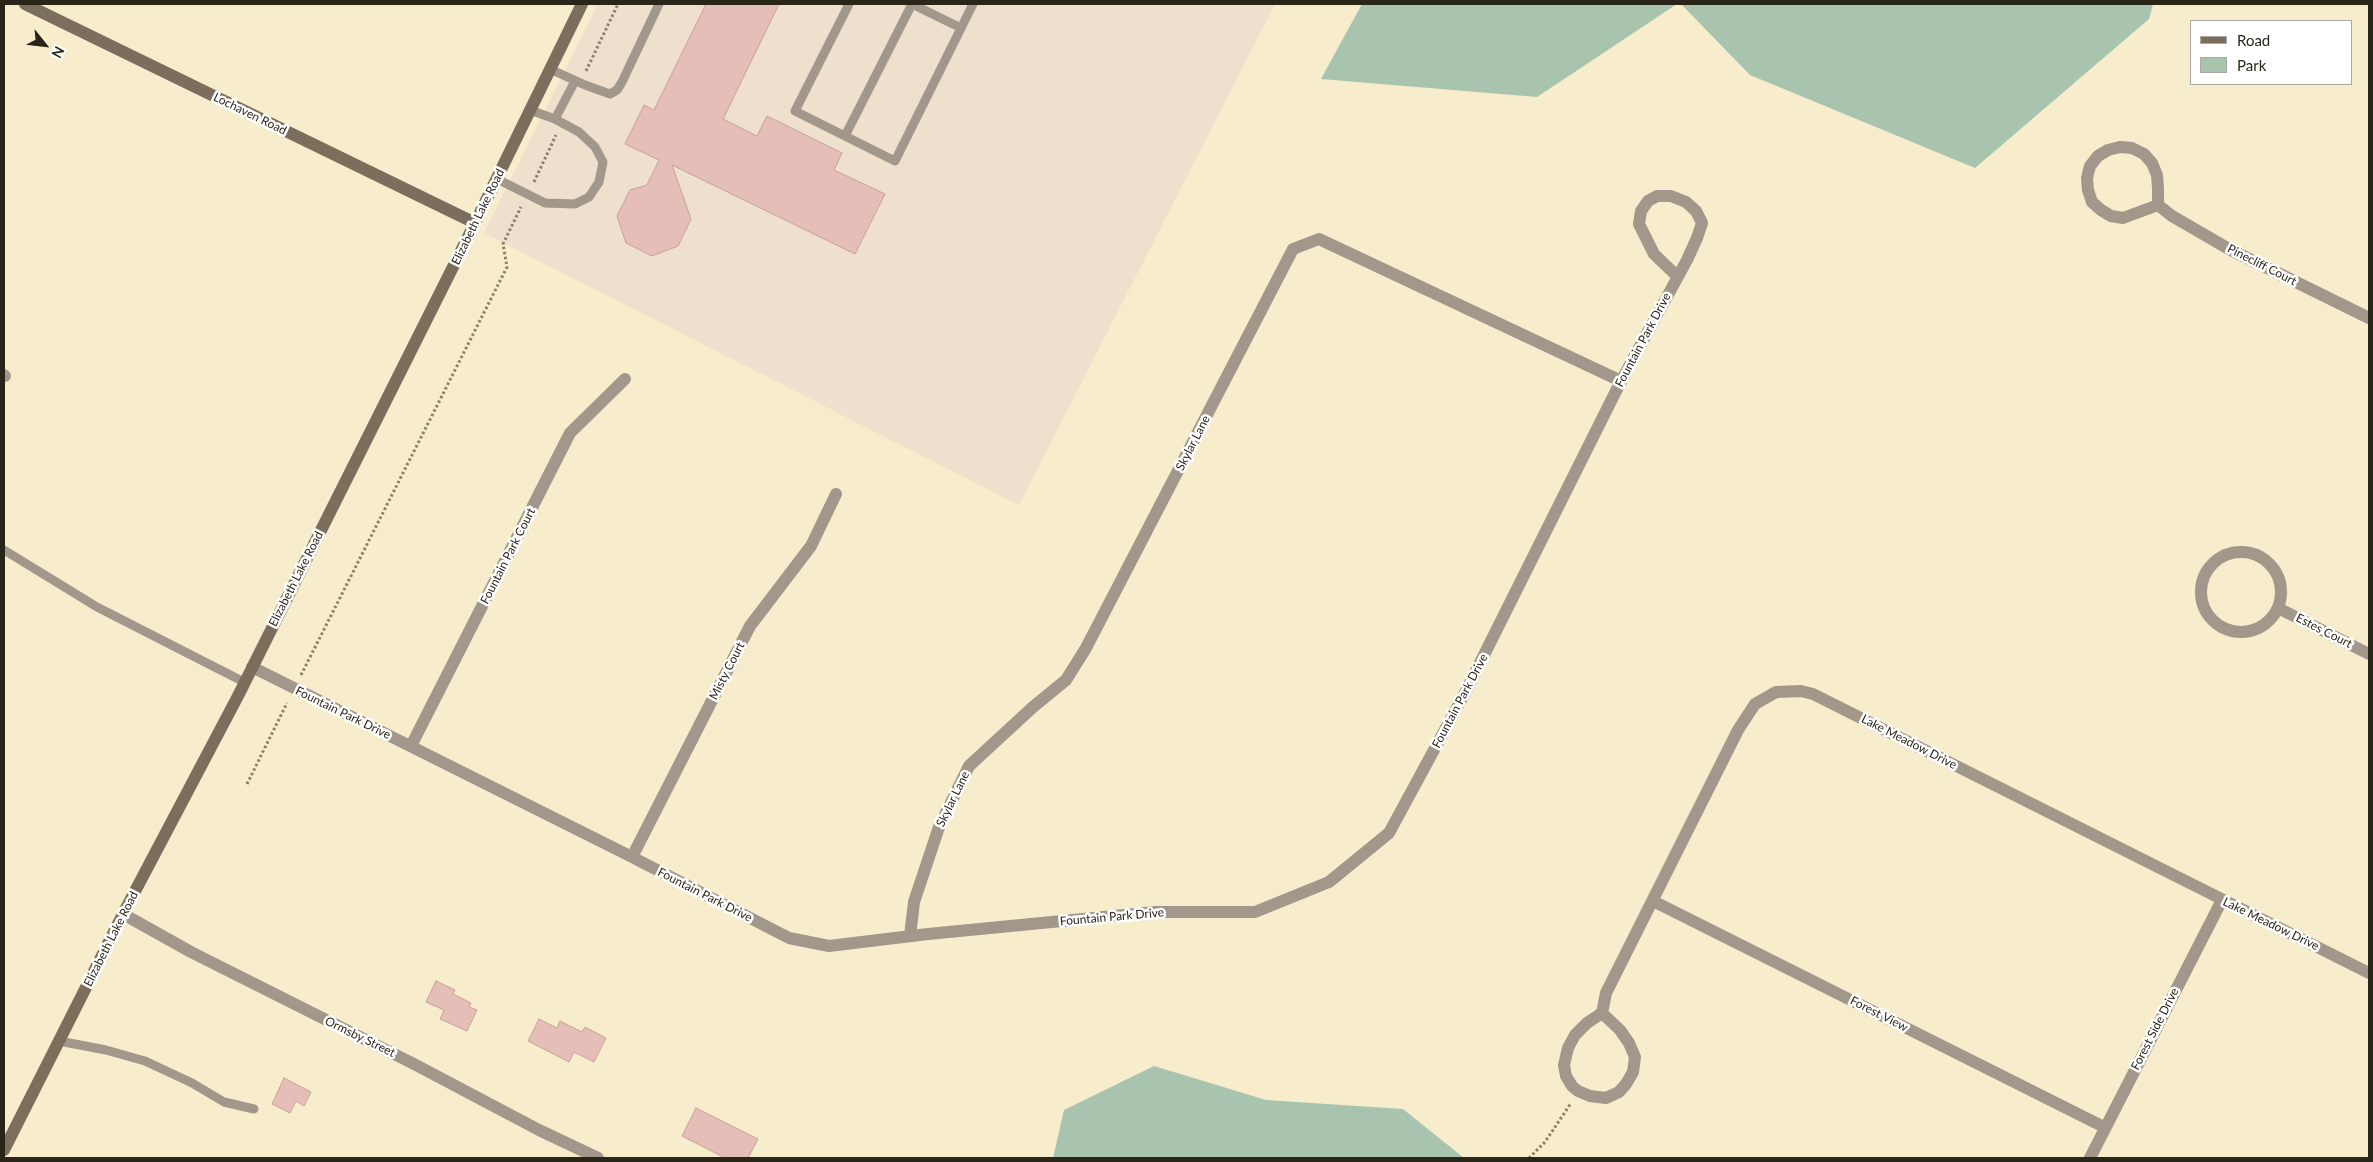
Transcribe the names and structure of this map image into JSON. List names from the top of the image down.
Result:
{
  "streets": {
    "street": [
      "Lochaven Road",
      "Elizabeth Lake Road",
      "Pinecliff Court",
      "Fountain Park Drive",
      "Skylar Lane",
      "Fountain Park Court",
      "Estes Court",
      "Misty Court",
      "Lake Meadow Drive",
      "Forest View",
      "Forest Side Drive",
      "Ormsby Street"
    ]
  },
  "crossings": [
    ["Lochaven Road", "Elizabeth Lake Road"],
    ["Elizabeth Lake Road", "Fountain Park Drive"],
    ["Elizabeth Lake Road", "Ormsby Street"],
    ["Fountain Park Drive", "Skylar Lane"],
    ["Fountain Park Drive", "Fountain Park Court"],
    ["Fountain Park Drive", "Misty Court"],
    ["Lake Meadow Drive", "Forest View"],
    ["Lake Meadow Drive", "Forest Side Drive"],
    ["Forest View", "Forest Side Drive"]
  ],
  "legend": ["Road", "Park"],
  "north": "bottom right"
}
